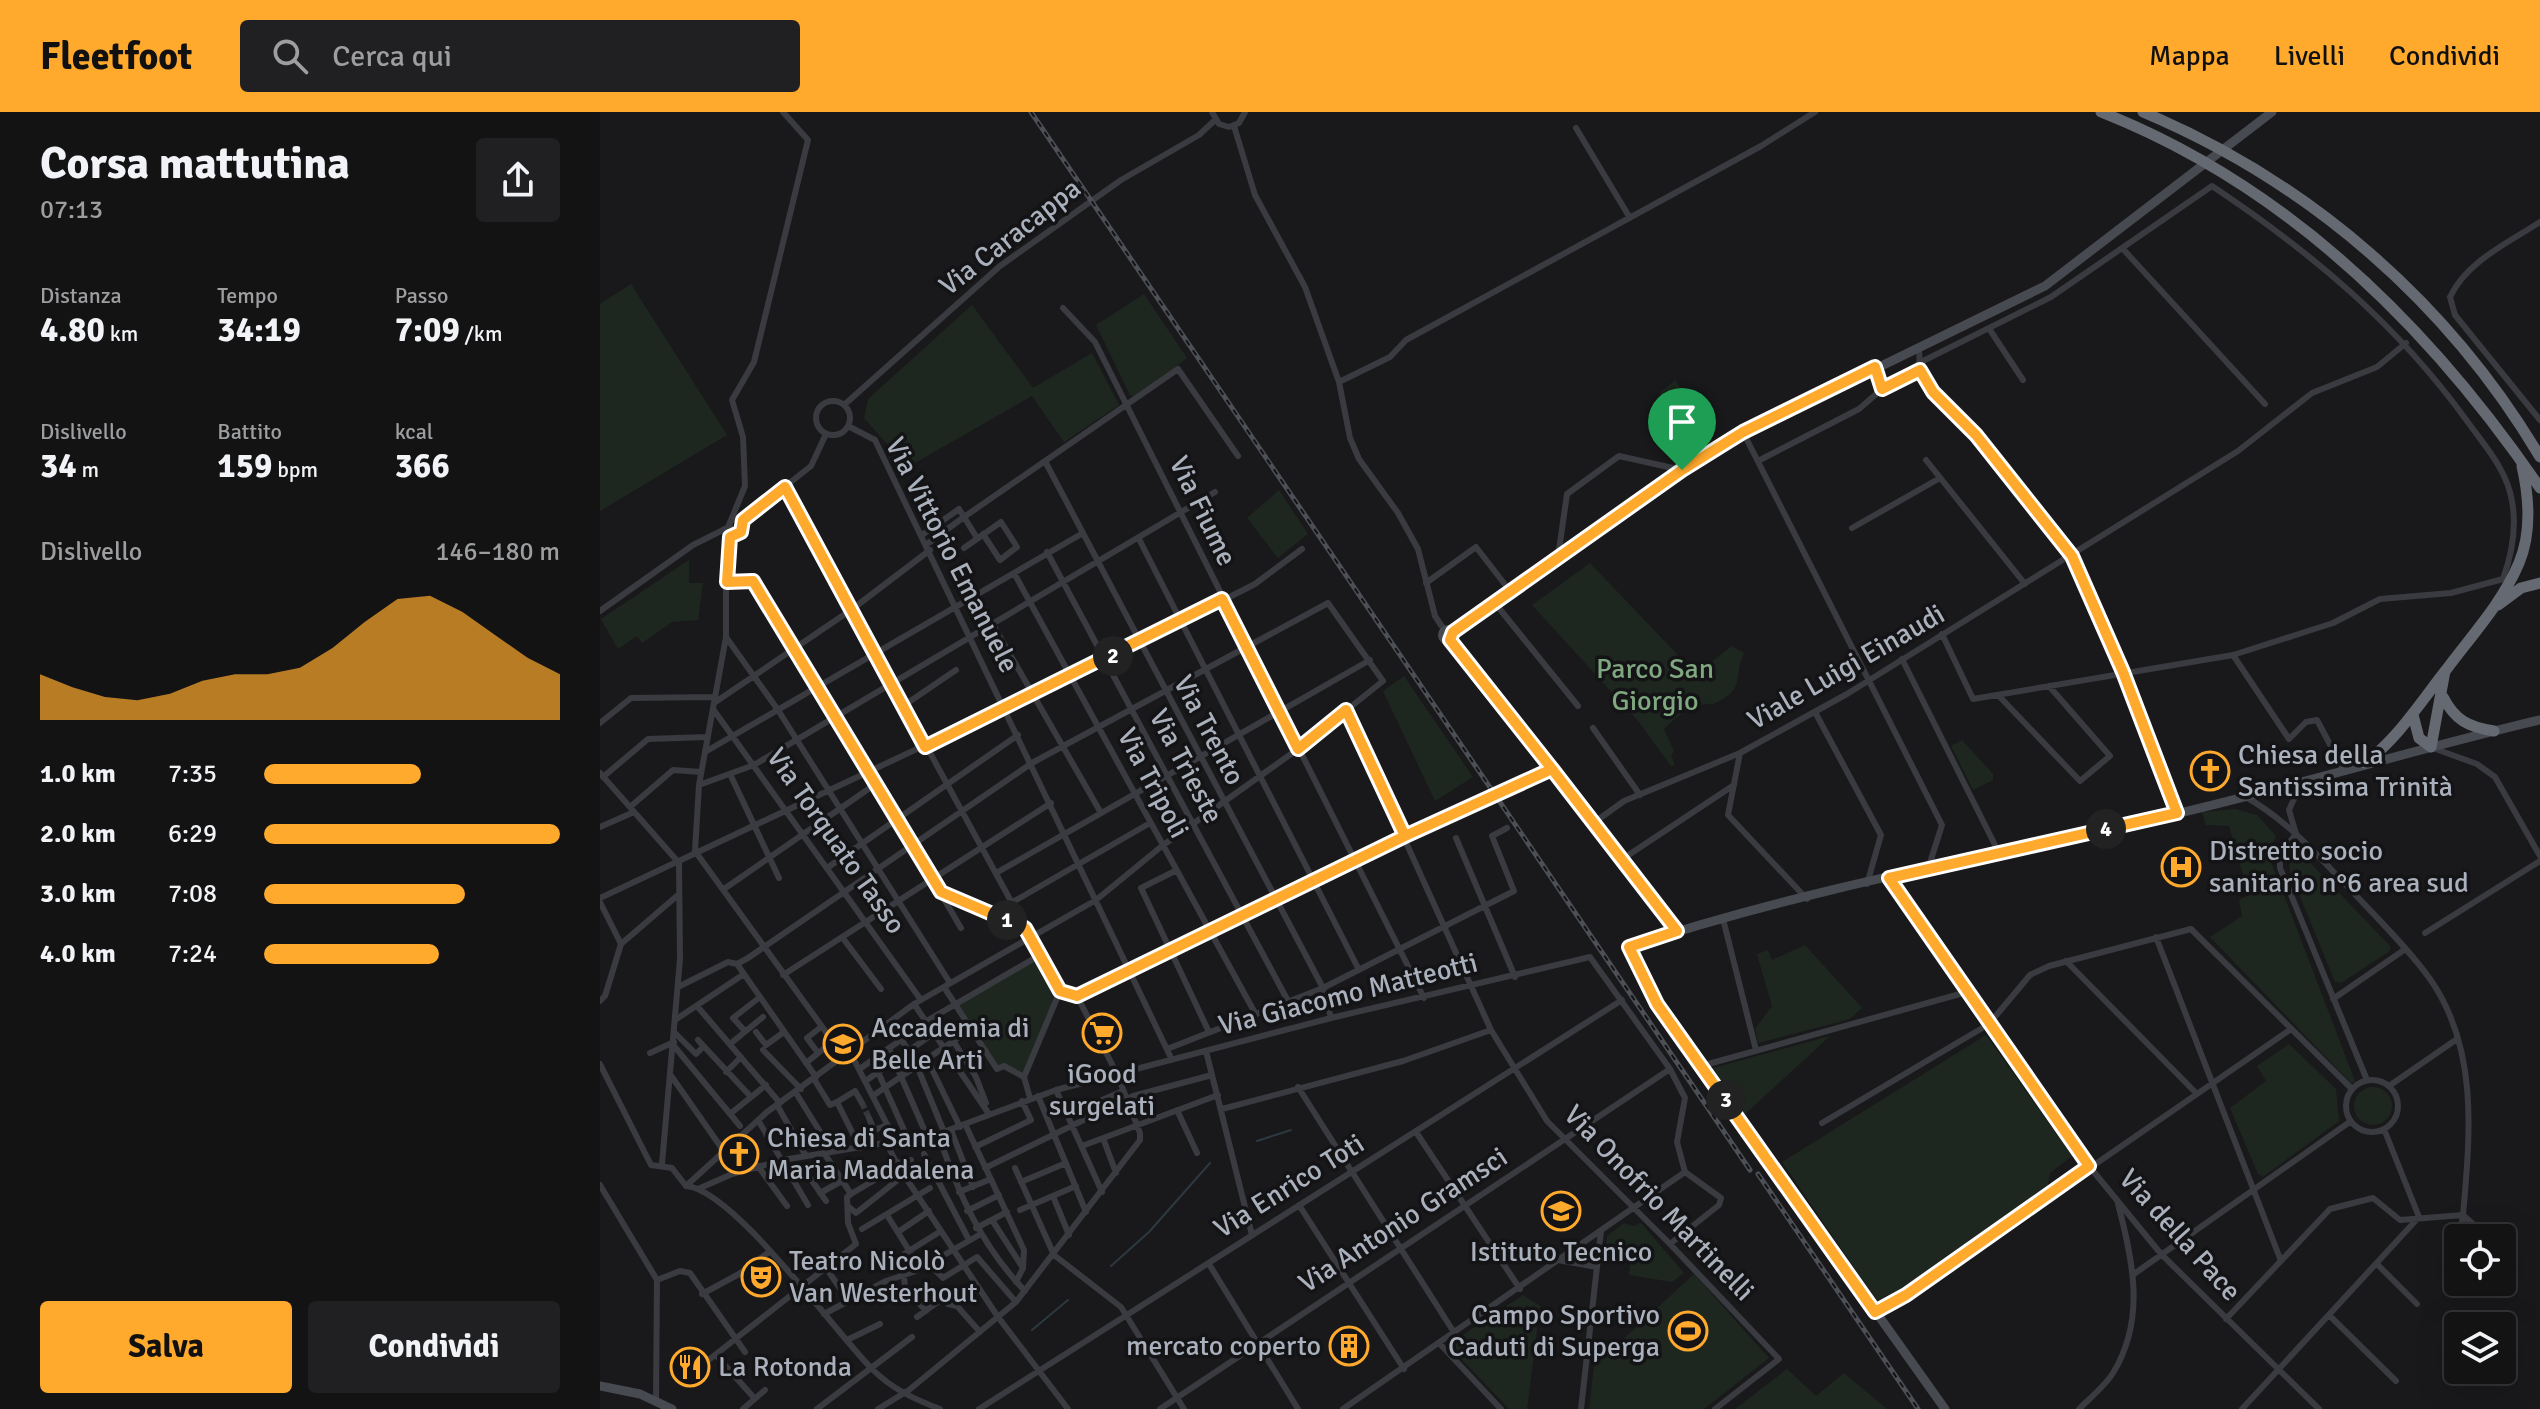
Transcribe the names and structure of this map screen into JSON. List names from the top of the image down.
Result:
{
  "streets": {
    "street": [
      "Via Caracappa",
      "Via Fiume",
      "Via Vittorio Emanuele",
      "Viale Luigi Einaudi",
      "Via Trento",
      "Via Trieste",
      "Via Tripoli",
      "Via Torquato Tasso",
      "Via Giacomo Matteotti",
      "Via Enrico Toti",
      "Via Onofrio Martinelli",
      "Via Antonio Gramsci",
      "Via della Pace"
    ]
  },
  "crossings": [
    ["Via Caracappa", "Via Vittorio Emanuele"],
    ["Via Fiume", "Via Giacomo Matteotti"],
    ["Via Vittorio Emanuele", "Via Giacomo Matteotti"],
    ["Via Trento", "Via Giacomo Matteotti"],
    ["Via Torquato Tasso", "Via Giacomo Matteotti"],
    ["Via Giacomo Matteotti", "Via Enrico Toti"],
    ["Via Giacomo Matteotti", "Via Onofrio Martinelli"],
    ["Via Enrico Toti", "Via Onofrio Martinelli"],
    ["Via Onofrio Martinelli", "Via Antonio Gramsci"]
  ],
  "parks": ["Parco San Giorgio"],
  "places": {
    "church": ["Chiesa della Santissima Trinità", "Chiesa di Santa Maria Maddalena"],
    "hospital": ["Distretto socio sanitario n°6 area sud"],
    "supermarket": ["iGood surgelati"],
    "school or university": ["Accademia di Belle Arti", "Istituto Tecnico"],
    "theatre": ["Teatro Nicolò Van Westerhout"],
    "sports": ["Campo Sportivo Caduti di Superga"],
    "building": ["mercato coperto"],
    "restaurant": ["La Rotonda"]
  },
  "page": {
    "header": "Fleetfoot",
    "search": "Cerca qui",
    "nav": ["Mappa", "Livelli", "Condividi"],
    "heading": ["Corsa mattutina", "07:13"],
    "stats": [
      ["Distanza", "4.80 km"],
      ["Tempo", "34:19"],
      ["Passo", "7:09 /km"],
      ["Dislivello", "34 m"],
      ["Battito", "159 bpm"],
      ["kcal", "366"]
    ],
    "chart": ["Dislivello", "146–180 m"],
    "pins": [
      "2",
      "4",
      "1",
      "3"
    ],
    "list": [
      {
        "name": "1.0 km",
        "note": "7:35"
      },
      {
        "name": "2.0 km",
        "note": "6:29"
      },
      {
        "name": "3.0 km",
        "note": "7:08"
      },
      {
        "name": "4.0 km",
        "note": "7:24"
      }
    ],
    "buttons": ["Salva", "Condividi"]
  }
}
